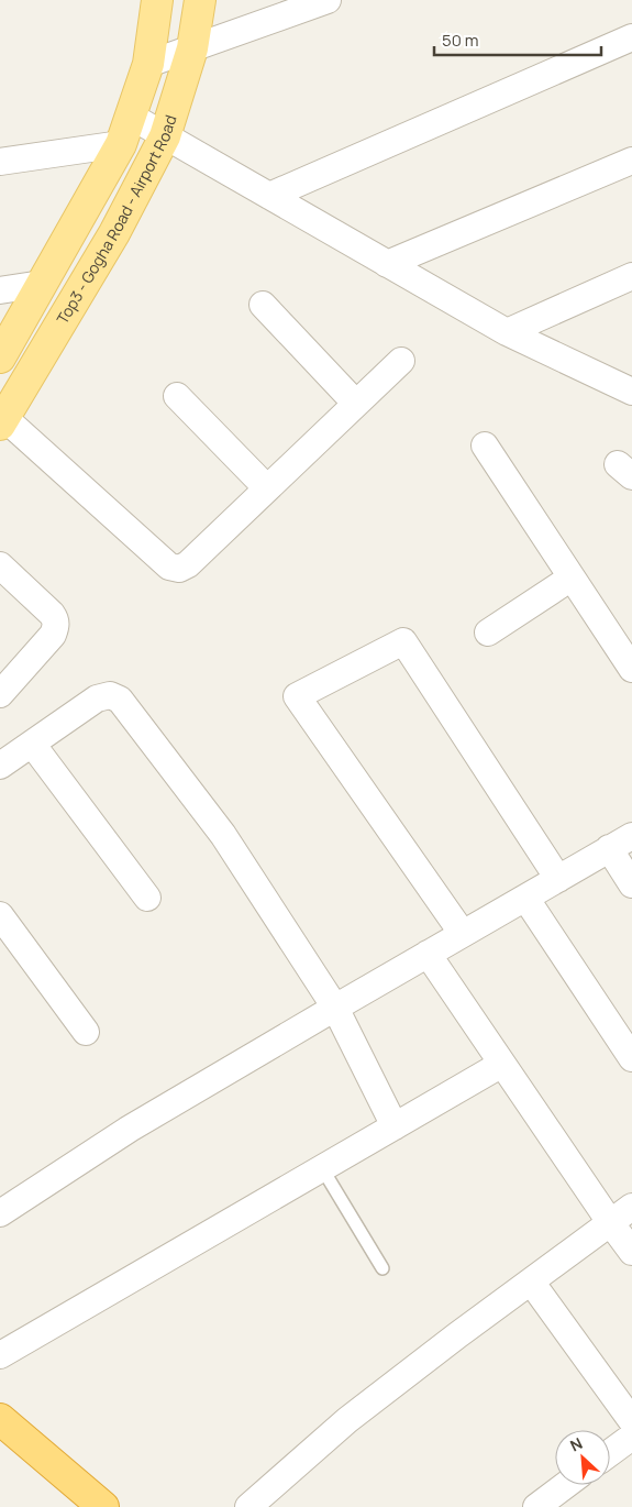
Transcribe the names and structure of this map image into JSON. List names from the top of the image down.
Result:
{
  "streets": {
    "main road": ["Top3 - Gogha Road - Airport Road"]
  },
  "scale_bar": "50 m",
  "north": "top left"
}
